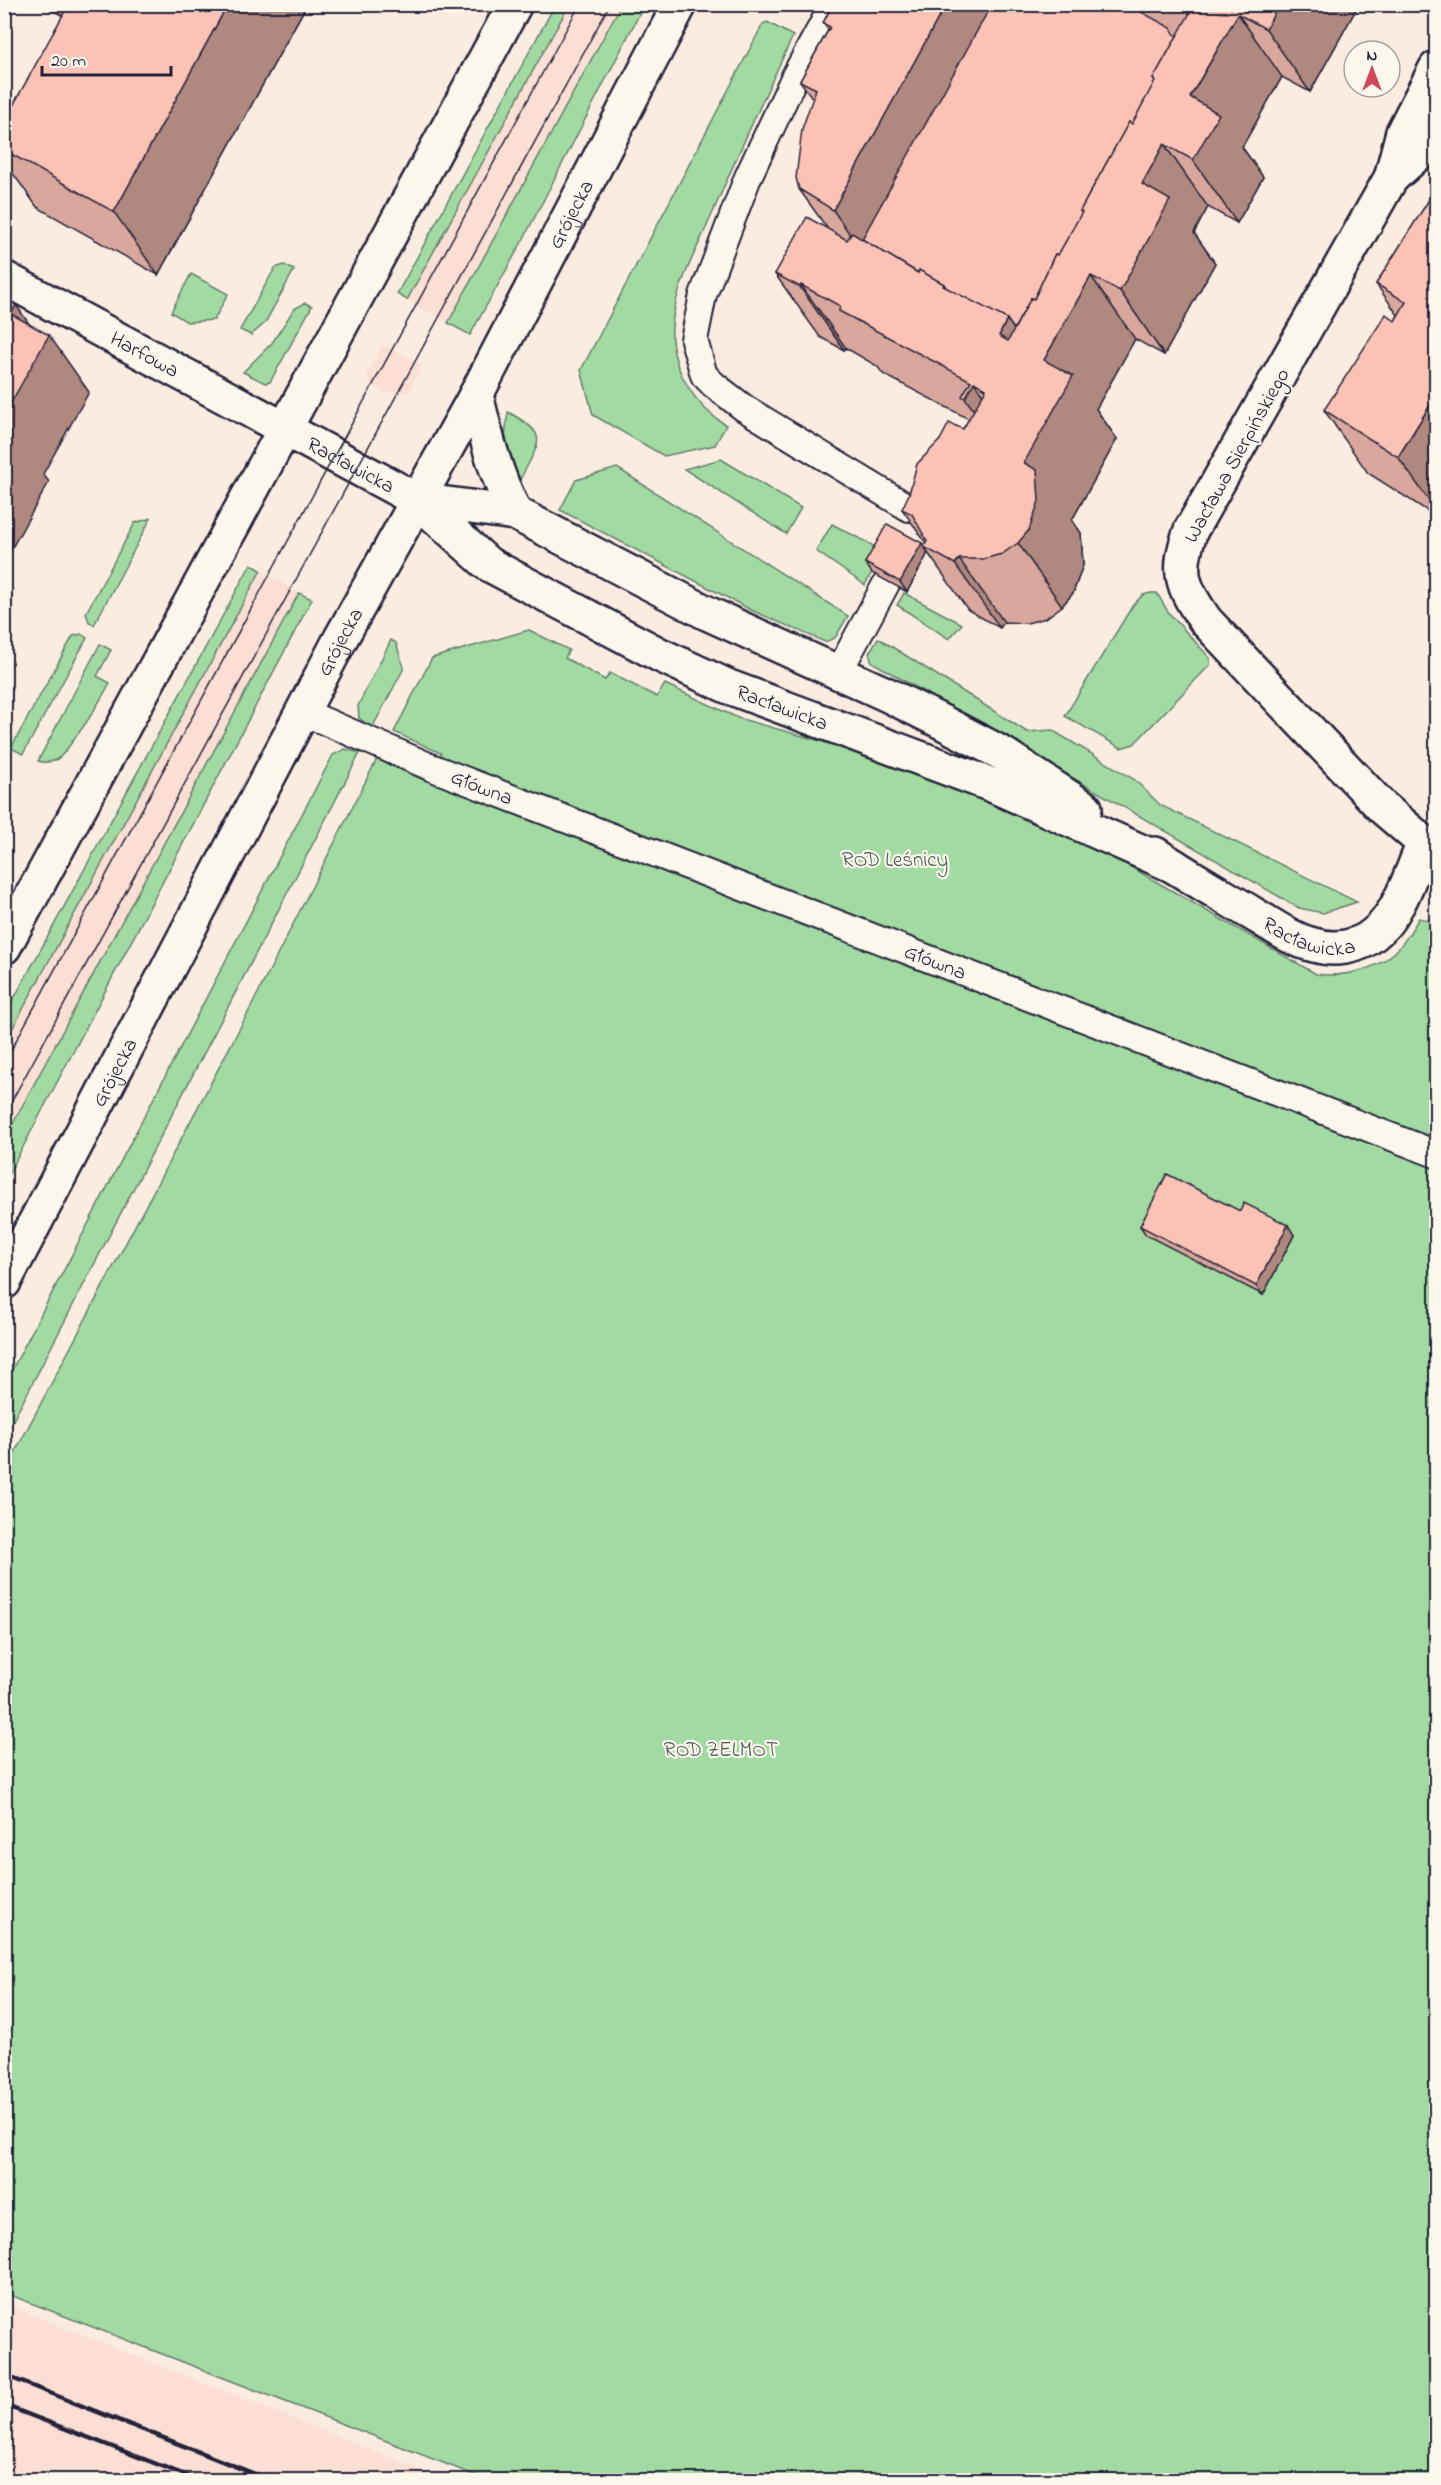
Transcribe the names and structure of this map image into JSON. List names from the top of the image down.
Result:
{
  "streets": {
    "street": [
      "Grójecka",
      "Harfowa",
      "Wacława Sierpińskiego",
      "Racławicka"
    ],
    "lane": ["Główna"]
  },
  "crossings": [
    ["Grójecka", "Racławicka"],
    ["Grójecka", "Główna"],
    ["Harfowa", "Racławicka"],
    ["Wacława Sierpińskiego", "Racławicka"]
  ],
  "parks": ["ROD Leśnicy", "ROD ZELMOT"],
  "scale_bar": "20 m",
  "north": "top"
}
